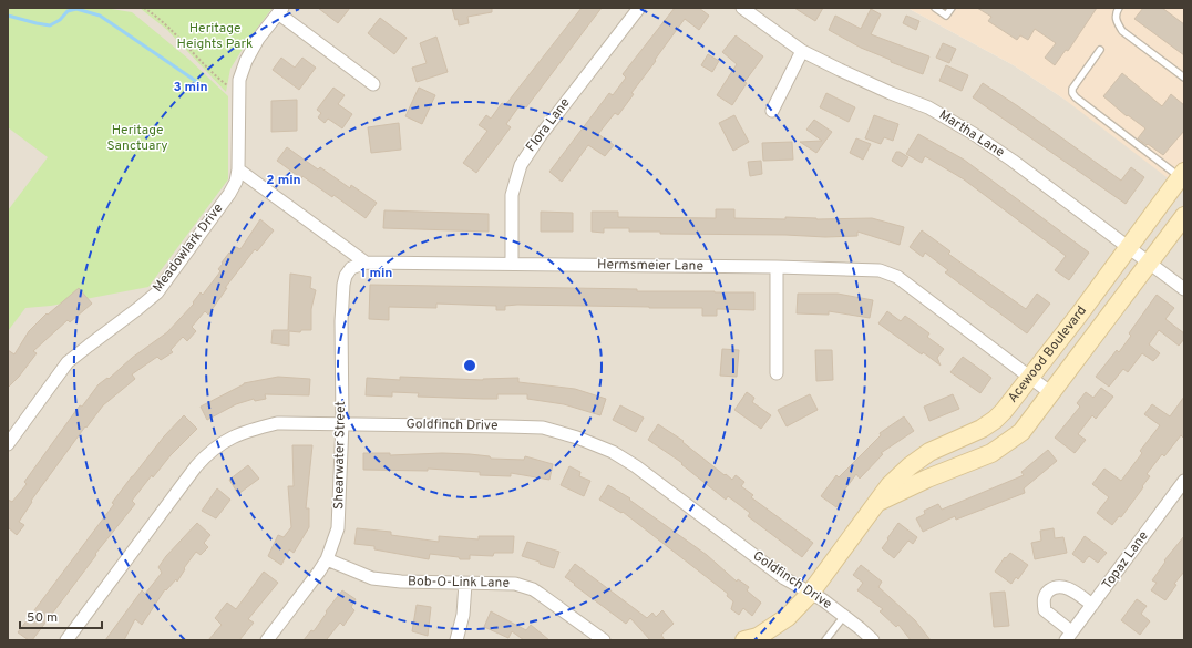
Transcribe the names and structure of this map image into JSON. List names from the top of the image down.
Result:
{
  "streets": {
    "street": [
      "Flora Lane",
      "Martha Lane",
      "Meadowlark Drive",
      "Hermsmeier Lane",
      "Acewood Boulevard",
      "Goldfinch Drive",
      "Shearwater Street",
      "Topaz Lane",
      "Bob-O-Link Lane"
    ]
  },
  "crossings": [
    ["Flora Lane", "Hermsmeier Lane"],
    ["Martha Lane", "Acewood Boulevard"],
    ["Hermsmeier Lane", "Acewood Boulevard"],
    ["Hermsmeier Lane", "Shearwater Street"],
    ["Acewood Boulevard", "Goldfinch Drive"],
    ["Goldfinch Drive", "Shearwater Street"],
    ["Shearwater Street", "Bob-O-Link Lane"]
  ],
  "parks": ["Heritage Heights Park", "Heritage Sanctuary"],
  "scale_bar": "50 m",
  "rings": ["3 min", "2 min", "1 min"]
}
